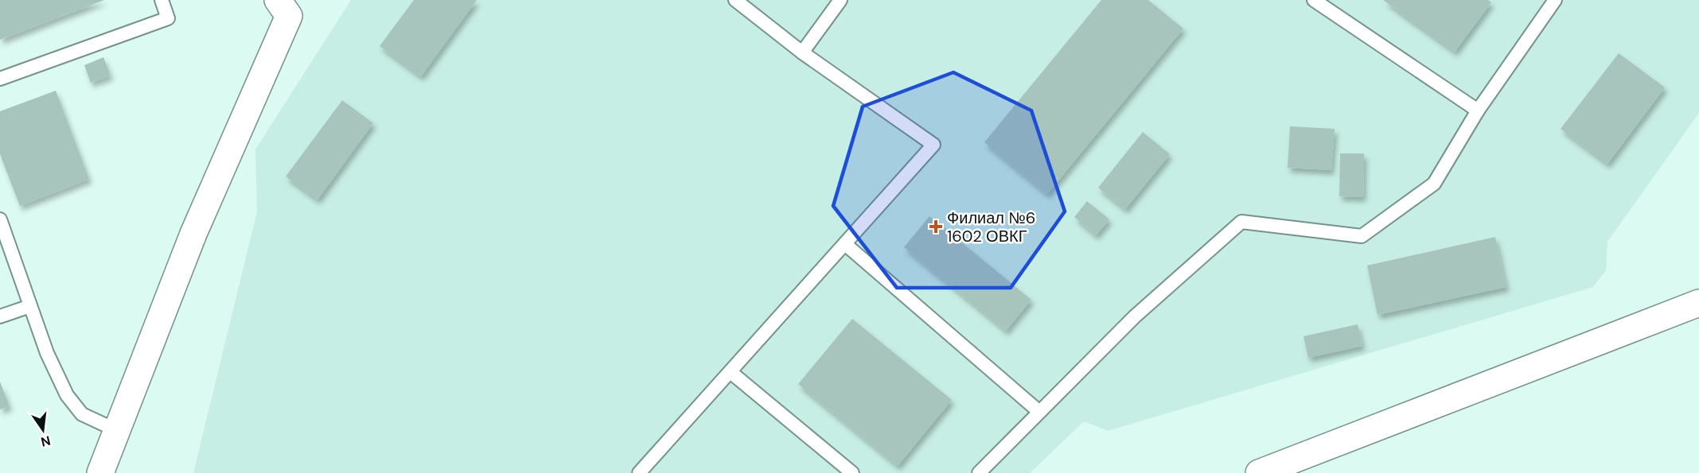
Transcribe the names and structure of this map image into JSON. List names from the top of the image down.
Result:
{
  "places": {
    "health": ["Филиал №6 1602 ОВКГ"]
  },
  "north": "bottom"
}
